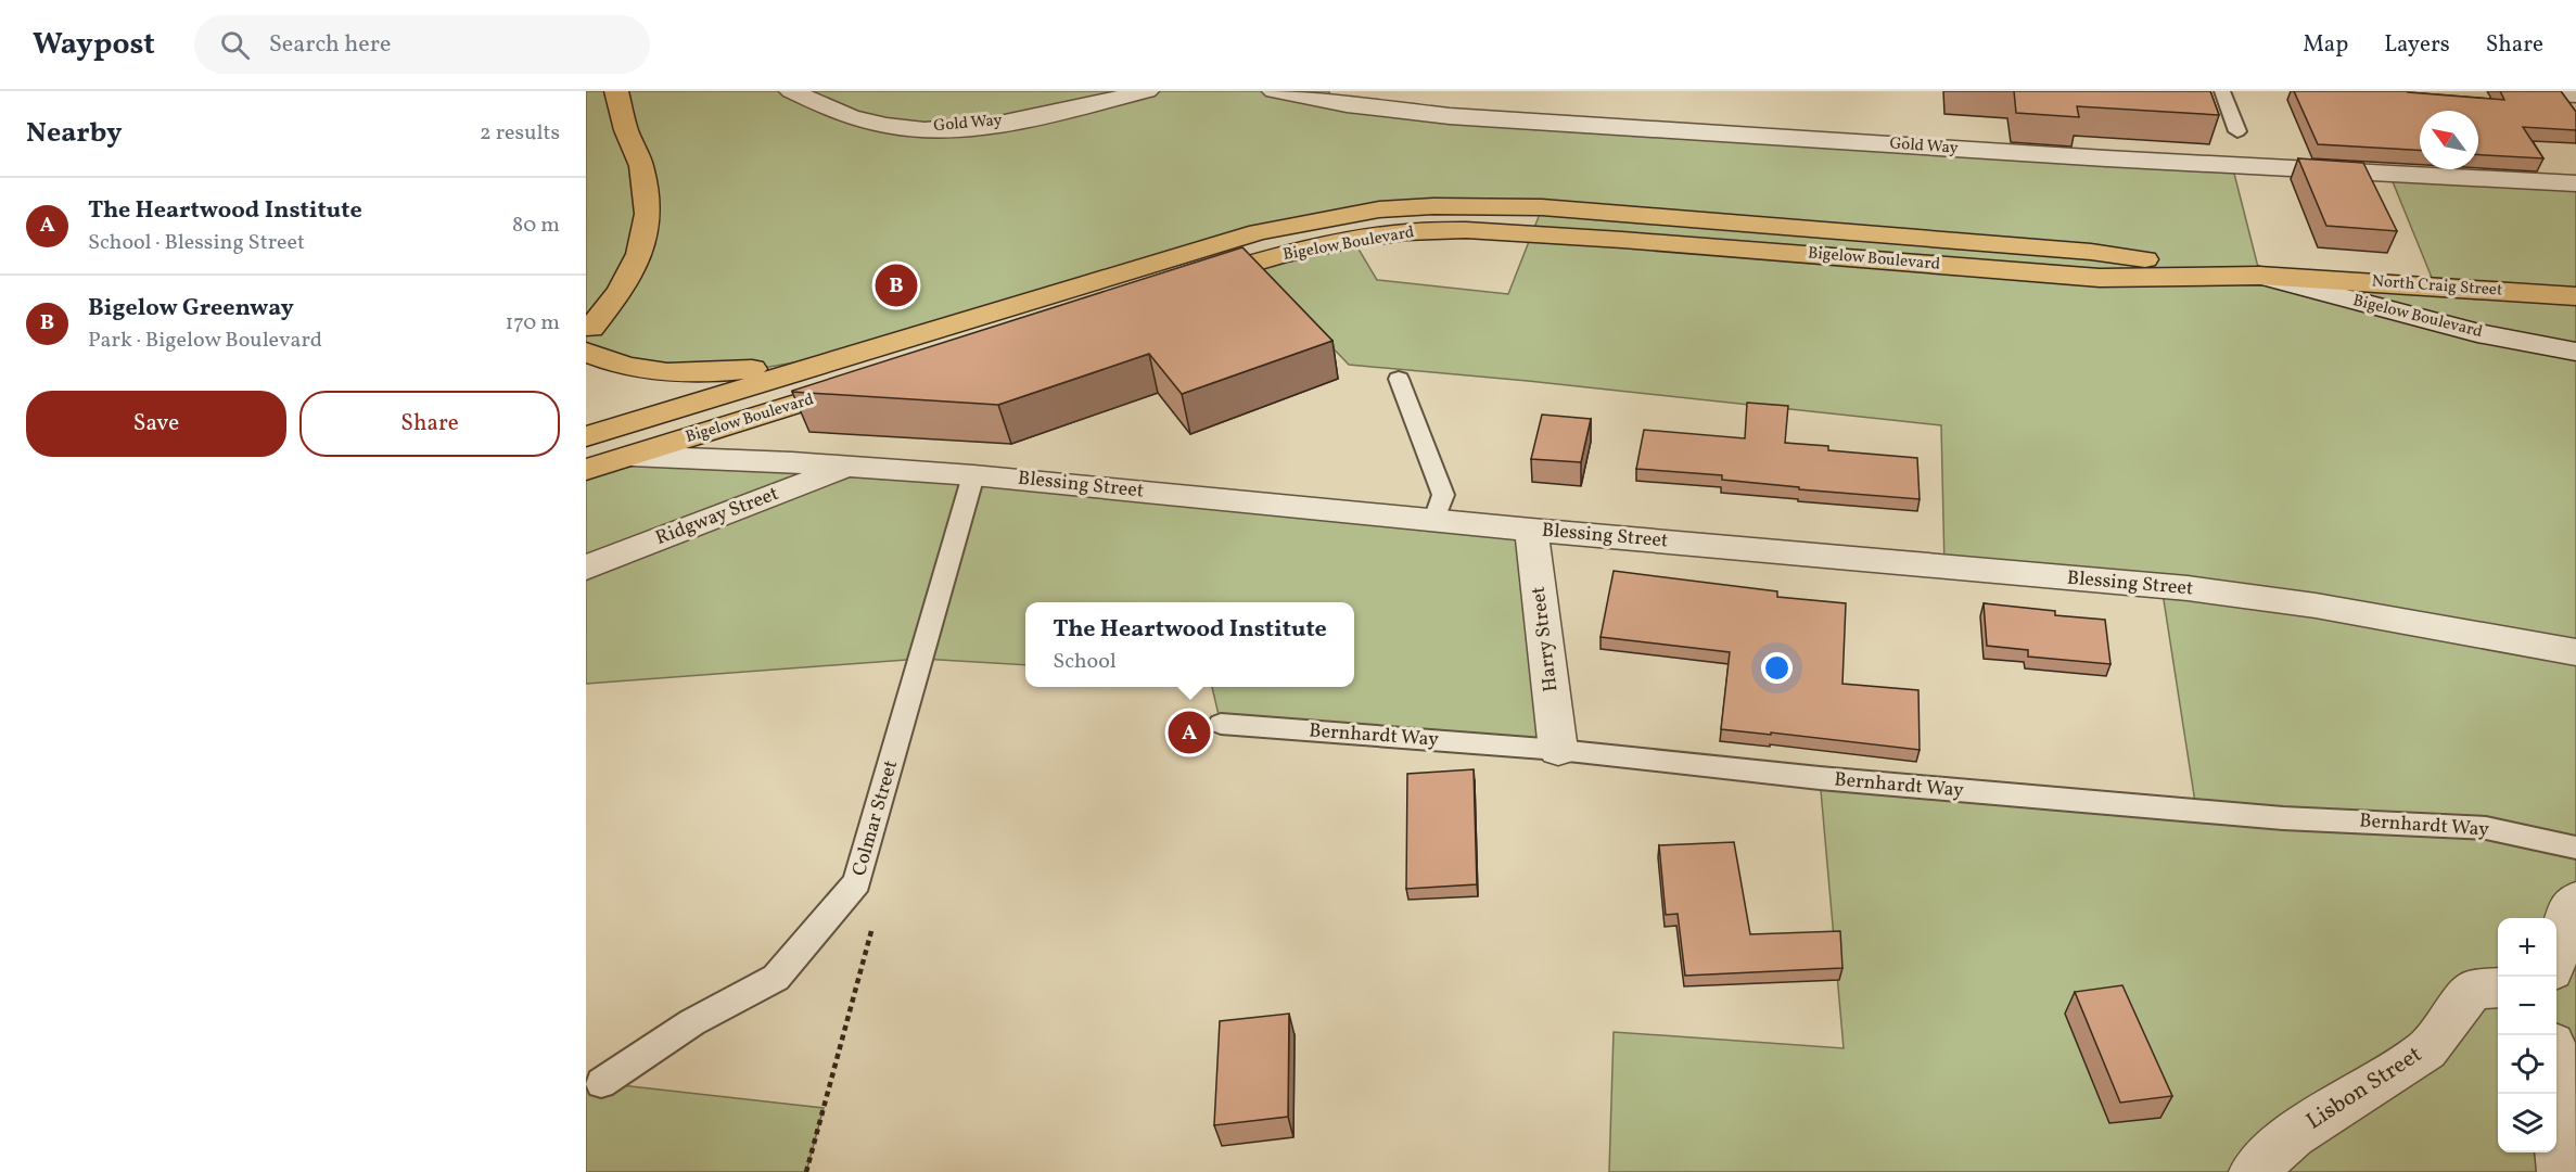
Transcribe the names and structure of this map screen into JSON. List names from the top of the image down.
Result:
{
  "streets": {
    "main road": ["Bigelow Boulevard", "North Craig Street"],
    "street": [
      "Gold Way",
      "Blessing Street",
      "Ridgway Street",
      "Harry Street",
      "Lisbon Street"
    ],
    "lane": ["Bernhardt Way", "Colmar Street"]
  },
  "crossings": [
    ["Bigelow Boulevard", "North Craig Street"],
    ["Bigelow Boulevard", "Blessing Street"],
    ["Blessing Street", "Ridgway Street"],
    ["Blessing Street", "Harry Street"],
    ["Blessing Street", "Colmar Street"],
    ["Harry Street", "Bernhardt Way"]
  ],
  "north": "top left",
  "page": {
    "header": "Waypost",
    "search": "Search here",
    "nav": ["Map", "Layers", "Share"],
    "heading": ["Nearby", "2 results"],
    "list": [
      {
        "mark": "A",
        "name": "The Heartwood Institute",
        "note": "School · Blessing Street",
        "value": "80 m"
      },
      {
        "mark": "B",
        "name": "Bigelow Greenway",
        "note": "Park · Bigelow Boulevard",
        "value": "170 m"
      }
    ],
    "pins": ["B", "A"],
    "buttons": ["Save", "Share"],
    "popup": ["The Heartwood Institute", "School"],
    "map_buttons": ["+", "−"]
  }
}
